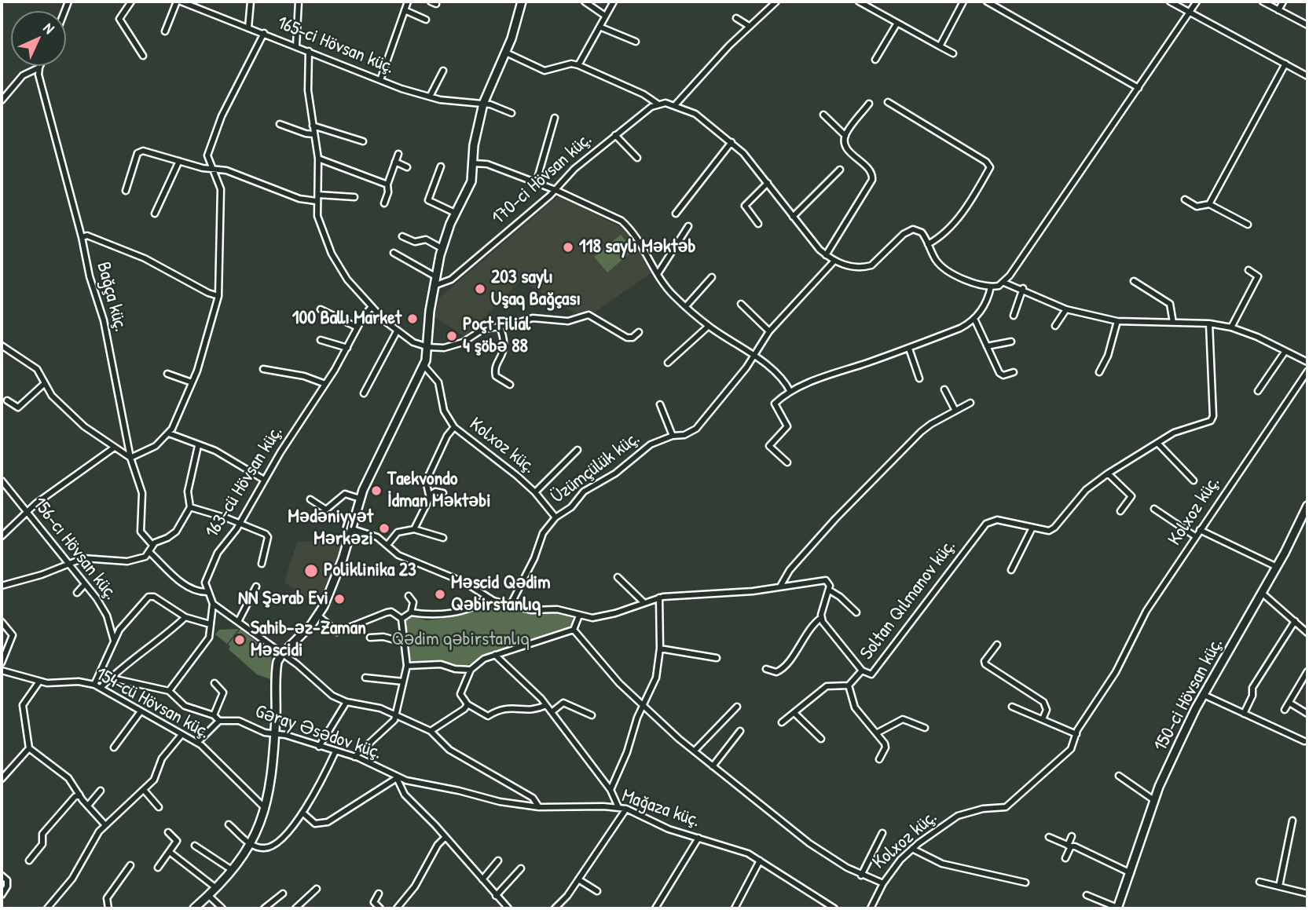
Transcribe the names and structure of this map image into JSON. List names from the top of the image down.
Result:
{
  "streets": {
    "street": [
      "165-ci Hövsan küç.",
      "170-ci Hövsan küç.",
      "Bağça küç.",
      "Kolxoz küç.",
      "Üzümçülük küç.",
      "163-cü Hövsan küç.",
      "156-cı Hövsan küç.",
      "Soltan Qılmanov küç.",
      "150-ci Hövsan küç.",
      "154-cü Hövsan küç.",
      "Gəray Əsədov küç.",
      "Mağaza küç."
    ]
  },
  "crossings": [
    ["Kolxoz küç.", "Üzümçülük küç."],
    ["Gəray Əsədov küç.", "Mağaza küç."]
  ],
  "parks": ["Qədim qəbirstanlıq"],
  "places": [
    "118 saylı Məktəb",
    "203 saylı Uşaq Bağçası",
    "100 Ballı Market",
    "Poçt Filial 4 şöbə 88",
    "Taekvondo İdman Məktəbi",
    "Mədəniyyət Mərkəzi",
    "Poliklinika 23",
    "Məscid Qədim Qəbirstanlıq",
    "NN Şərab Evi",
    "Sahib-əz-Zaman Məscidi"
  ],
  "north": "top right"
}
